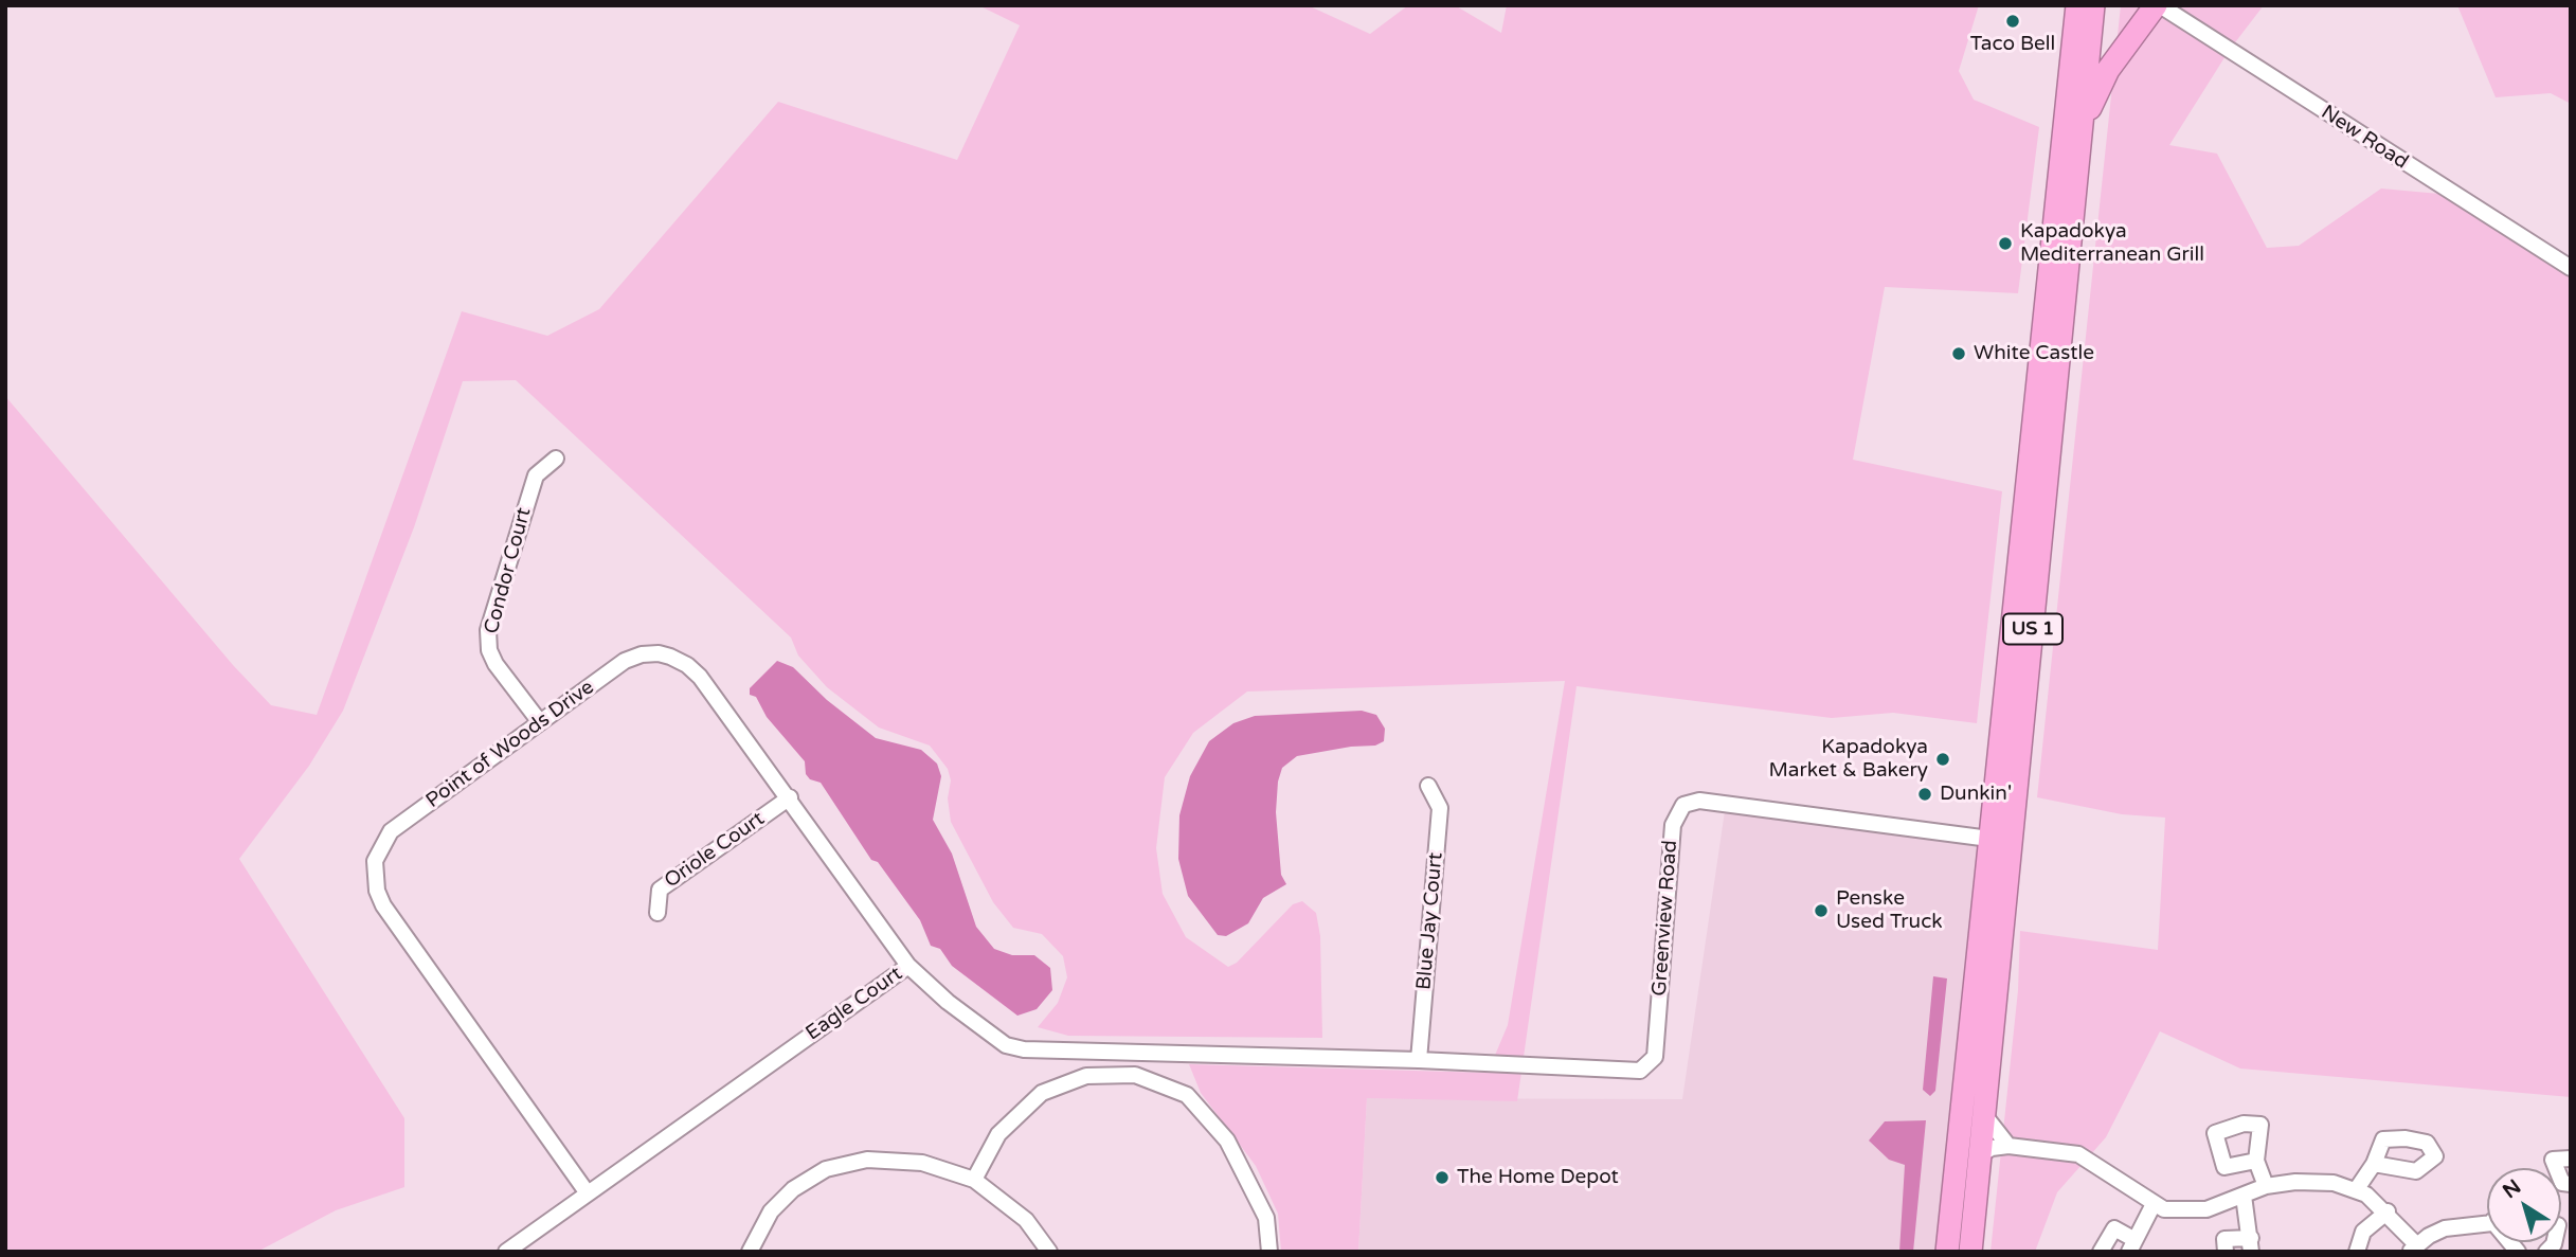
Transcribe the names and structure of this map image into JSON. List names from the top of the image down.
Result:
{
  "streets": {
    "highway": ["US 1"],
    "street": [
      "New Road",
      "Condor Court",
      "Point of Woods Drive",
      "Oriole Court",
      "Greenview Road",
      "Blue Jay Court",
      "Eagle Court"
    ]
  },
  "crossings": [
    ["Condor Court", "Point of Woods Drive"],
    ["US 1", "Greenview Road"],
    ["Point of Woods Drive", "Oriole Court"],
    ["Point of Woods Drive", "Eagle Court"],
    ["Greenview Road", "Blue Jay Court"],
    ["Greenview Road", "Eagle Court"],
    ["Blue Jay Court", "Eagle Court"]
  ],
  "places": [
    "Taco Bell",
    "Kapadokya Mediterranean Grill",
    "White Castle",
    "Kapadokya Market & Bakery",
    "Dunkin'",
    "Penske Used Truck",
    "The Home Depot"
  ],
  "north": "top left"
}
